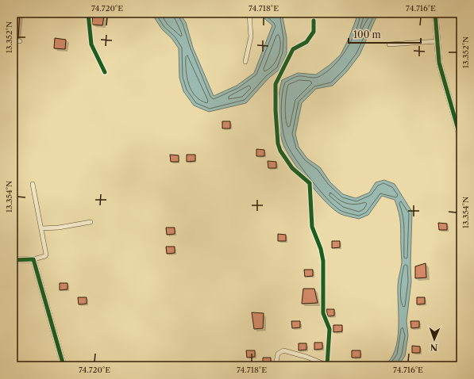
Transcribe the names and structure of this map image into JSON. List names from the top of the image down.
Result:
{
  "scale_bar": "100 m",
  "north": "bottom",
  "coordinates": [
    "74.720°E",
    "74.718°E",
    "74.716°E",
    "13.352°N",
    "13.354°N"
  ]
}
